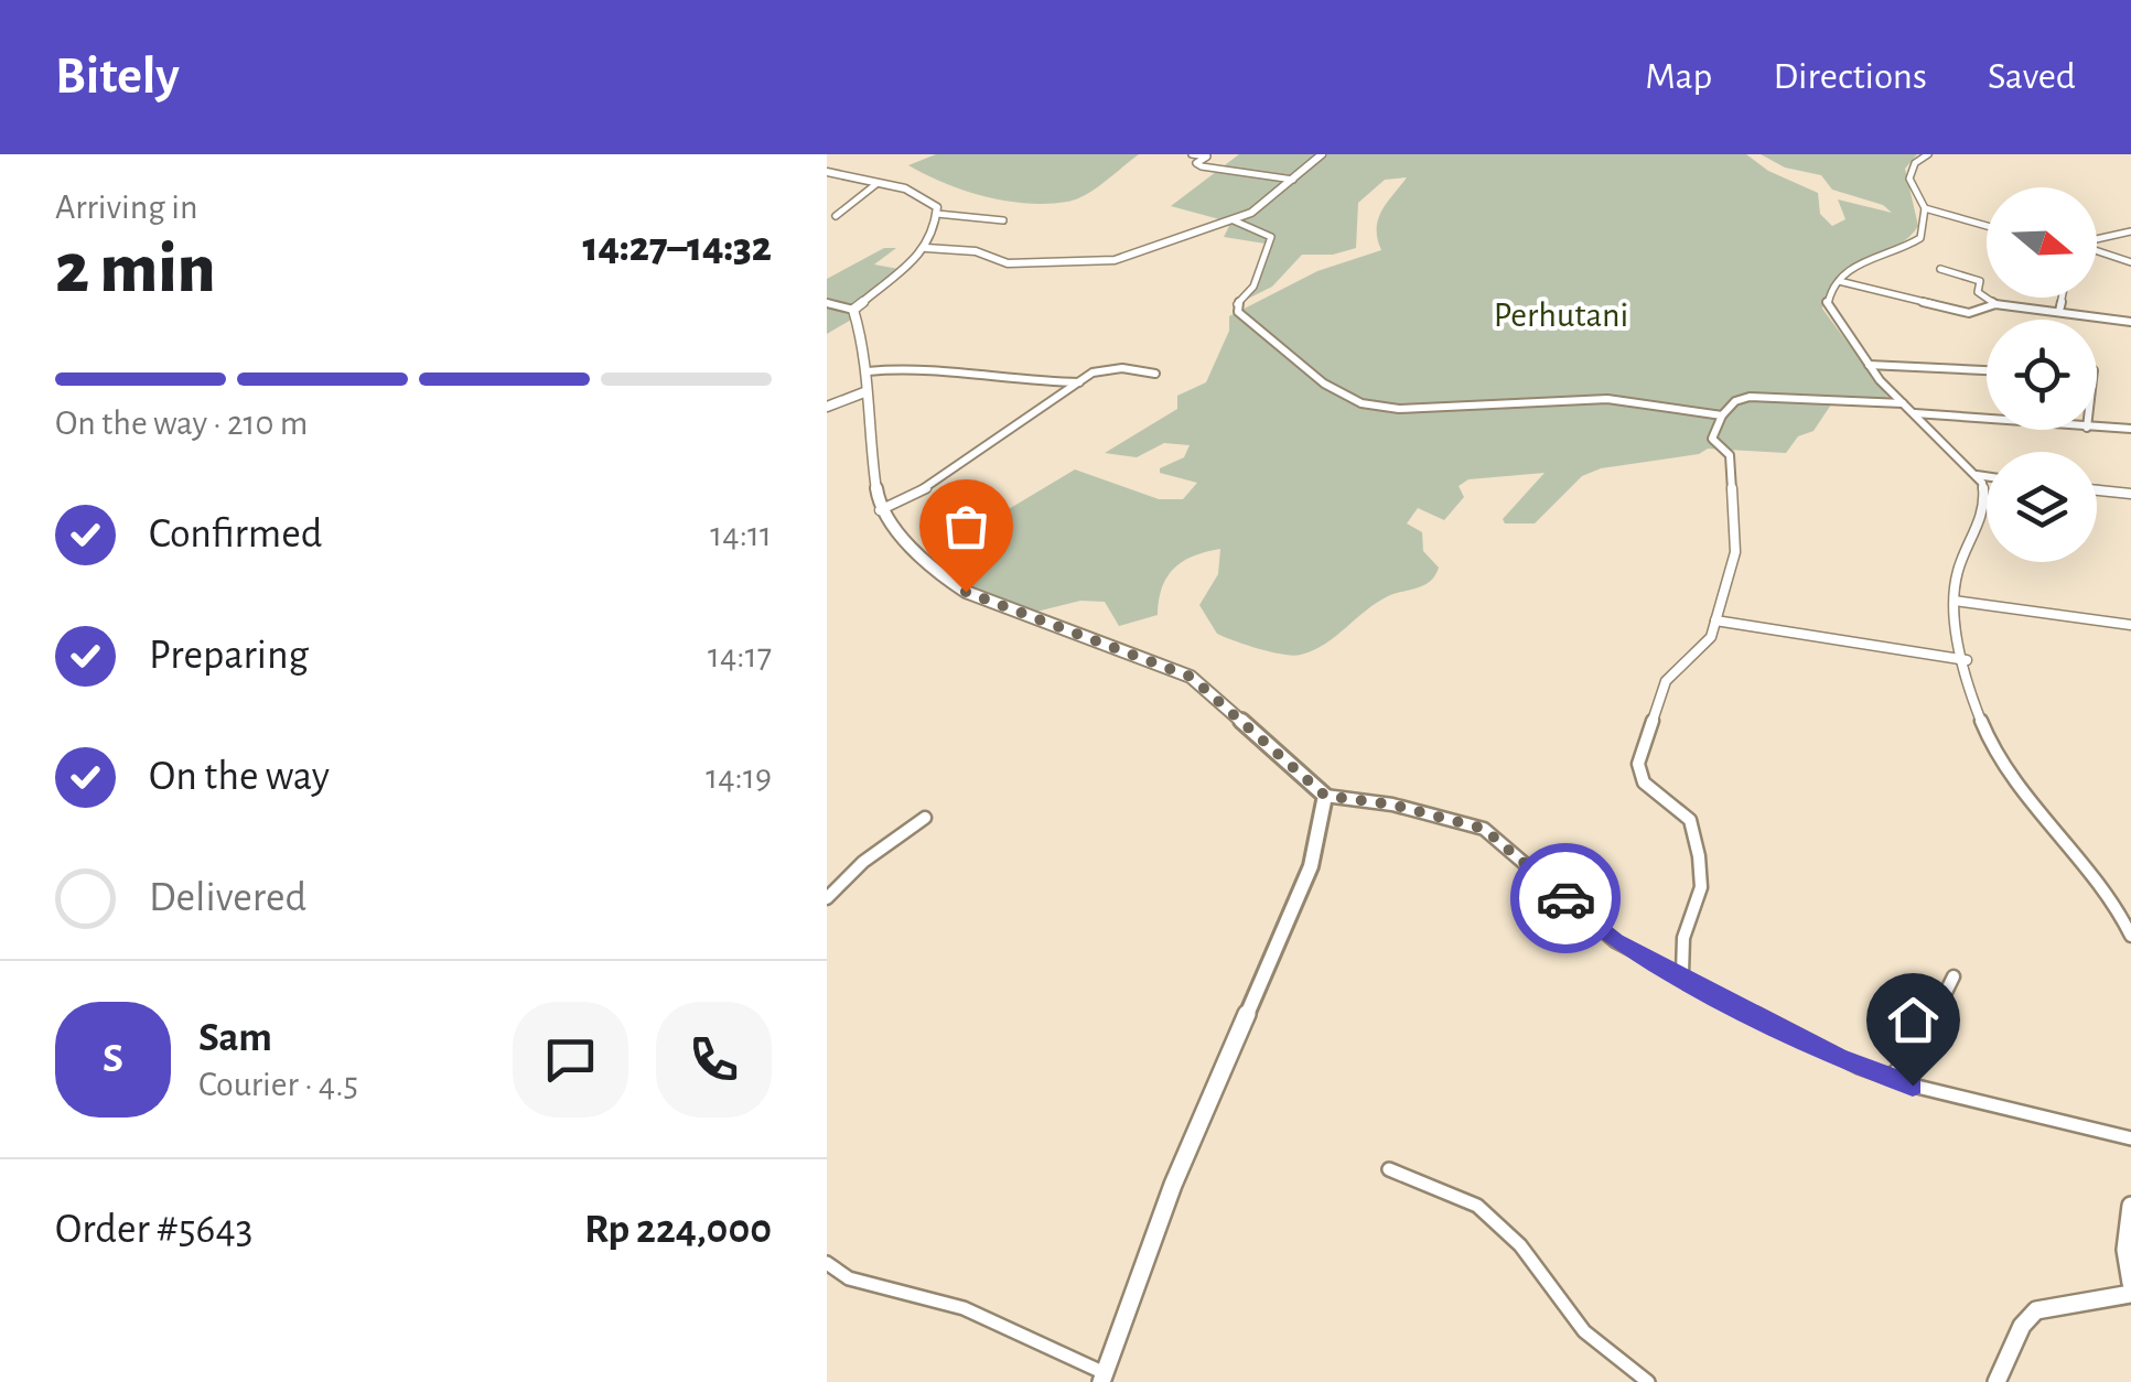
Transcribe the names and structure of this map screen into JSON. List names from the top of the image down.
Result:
{
  "parks": ["Perhutani"],
  "north": "right",
  "page": {
    "header": "Bitely",
    "nav": ["Map", "Directions", "Saved"],
    "heading": ["2 min", "Arriving in", "14:27–14:32"],
    "panel": [
      "Sam",
      "Courier · 4.5",
      "Order #5643",
      "Rp 224,000"
    ],
    "bar": "On the way · 210 m",
    "list": [
      ["Confirmed", "14:11"],
      ["Preparing", "14:17"],
      ["On the way", "14:19"],
      "Delivered"
    ],
    "round": "S"
  }
}
